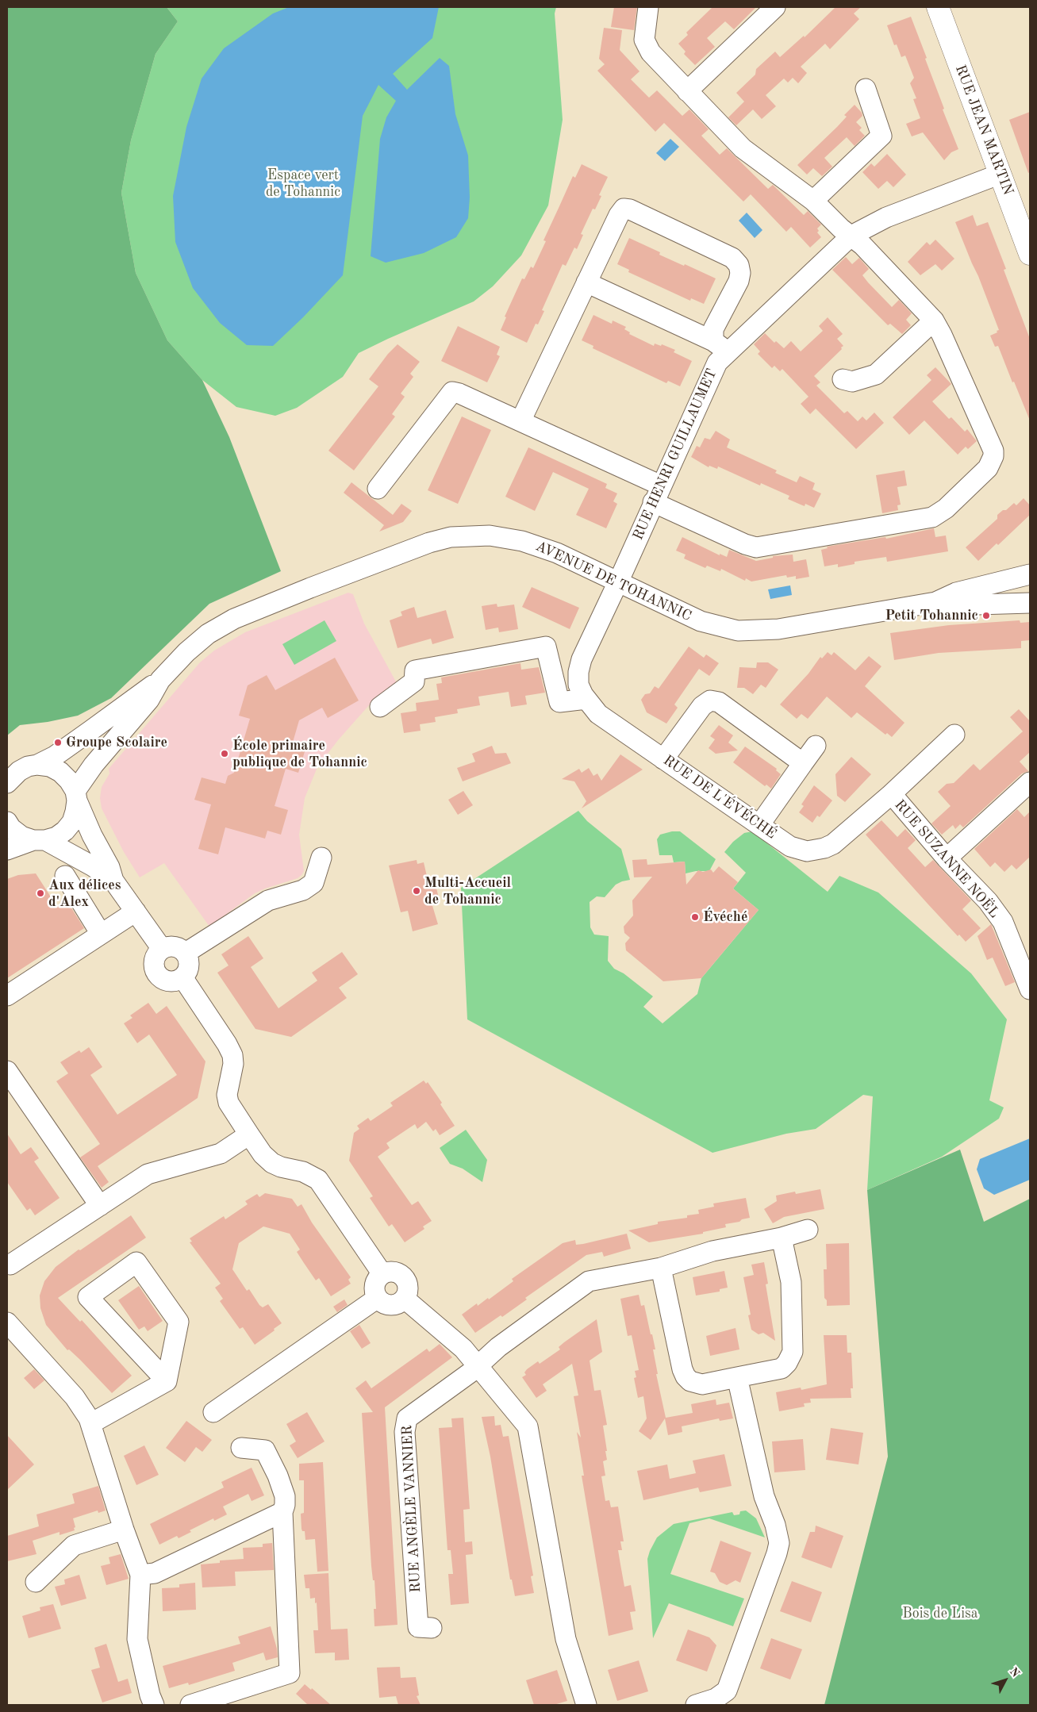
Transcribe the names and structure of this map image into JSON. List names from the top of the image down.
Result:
{
  "streets": {
    "main road": ["RUE JEAN MARTIN"],
    "street": [
      "RUE HENRI GUILLAUMET",
      "AVENUE DE TOHANNIC",
      "RUE DE L'ÉVÉCHÉ",
      "RUE SUZANNE NOËL",
      "RUE ANGÈLE VANNIER"
    ]
  },
  "crossings": [
    ["RUE JEAN MARTIN", "RUE HENRI GUILLAUMET"],
    ["RUE HENRI GUILLAUMET", "AVENUE DE TOHANNIC"],
    ["RUE HENRI GUILLAUMET", "RUE DE L'ÉVÉCHÉ"],
    ["AVENUE DE TOHANNIC", "RUE DE L'ÉVÉCHÉ"],
    ["RUE DE L'ÉVÉCHÉ", "RUE SUZANNE NOËL"]
  ],
  "parks": ["Espace vert de Tohannic", "Bois de Lisa"],
  "places": [
    "Petit Tohannic",
    "Groupe Scolaire",
    "École primaire publique de Tohannic",
    "Multi-Accueil de Tohannic",
    "Aux délices d'Alex",
    "Évéché"
  ],
  "north": "top right"
}
